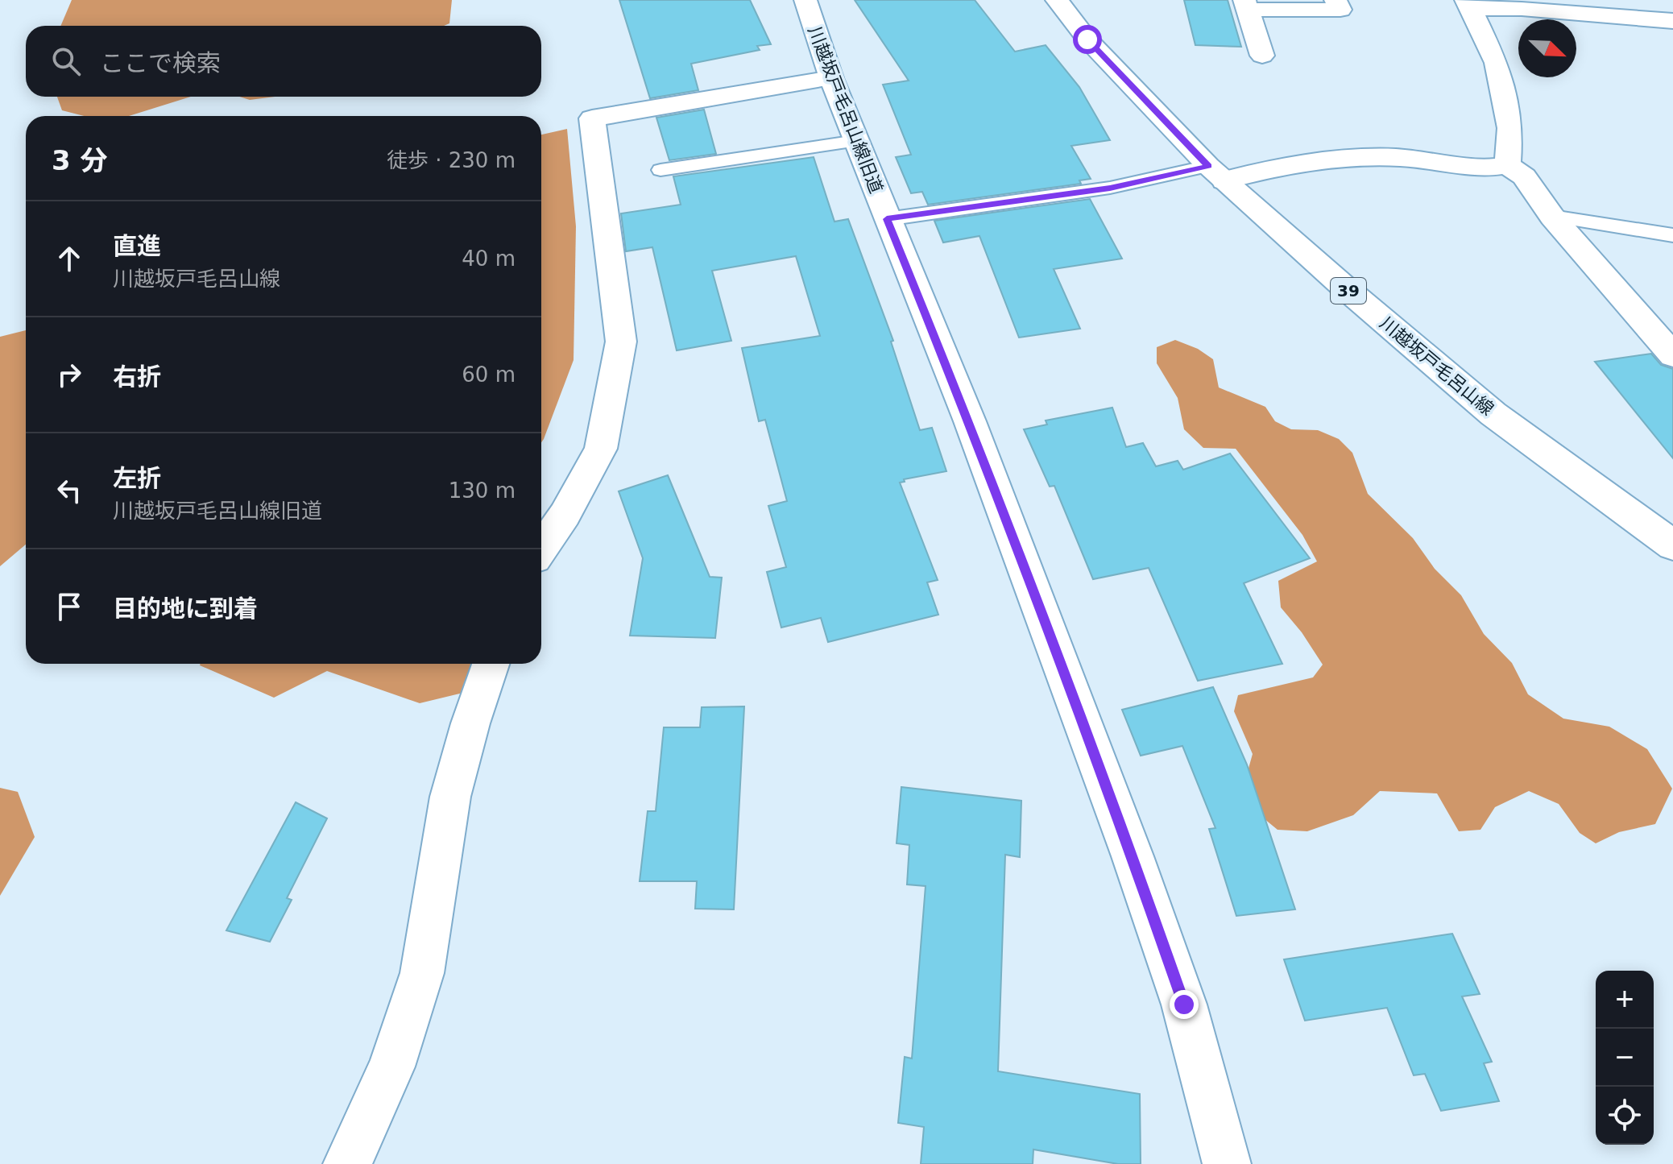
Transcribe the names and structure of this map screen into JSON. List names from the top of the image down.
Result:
{
  "streets": {
    "street": ["川越坂戸毛呂山線旧道", "39", "川越坂戸毛呂山線"]
  },
  "north": "bottom right",
  "page": {
    "search": "ここで検索",
    "heading": ["3 分", "徒歩 · 230 m"],
    "list": [
      ["直進", "川越坂戸毛呂山線", "40 m"],
      ["右折", "60 m"],
      ["左折", "川越坂戸毛呂山線旧道", "130 m"],
      "目的地に到着"
    ],
    "map_buttons": ["+", "−"]
  }
}
